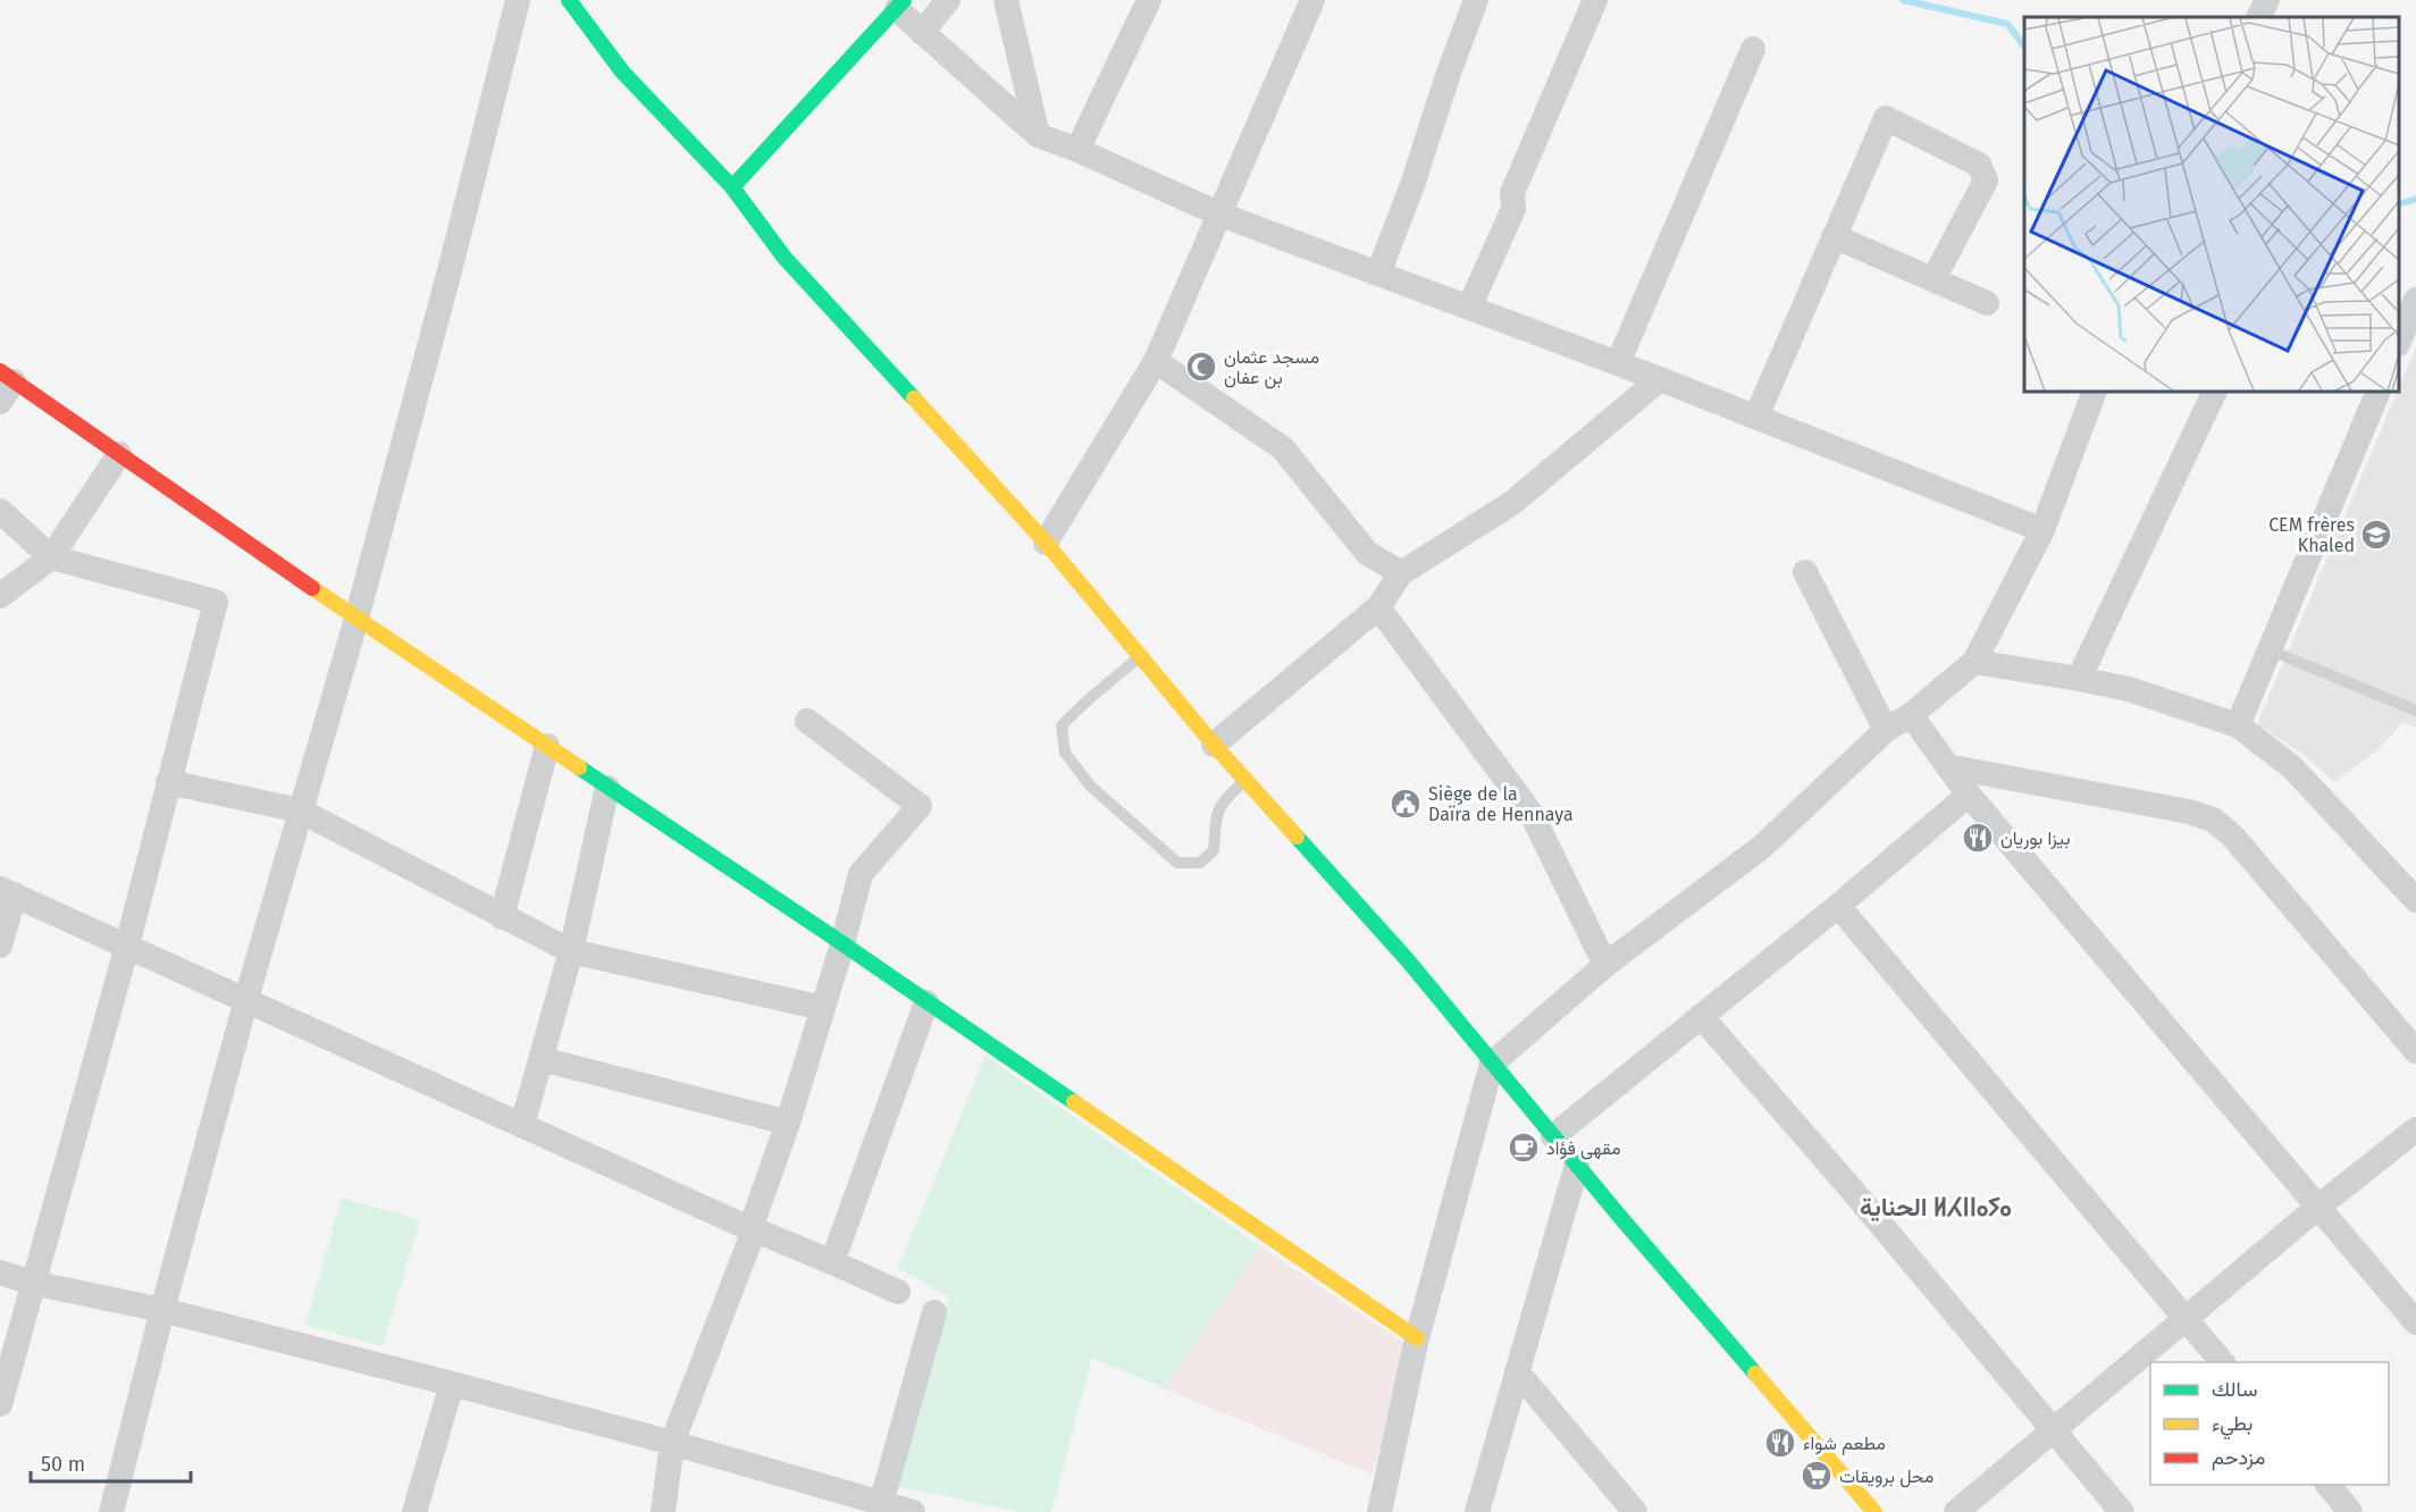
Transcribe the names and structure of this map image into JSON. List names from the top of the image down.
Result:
{
  "districts": ["الحناية ⵍⵃⵏⵏⴰⵢⴰ"],
  "places": {
    "mosque": ["مسجد عثمان بن عفان"],
    "school or university": ["CEM frères Khaled"],
    "public building": ["Siège de la Daïra de Hennaya"],
    "restaurant": ["بيزا بوريان", "مطعم شواء"],
    "cafe": ["مقهى فؤاد"],
    "supermarket": ["محل برويقات"]
  },
  "legend": ["سالك", "بطيء", "مزدحم"],
  "scale_bar": "50 m"
}
